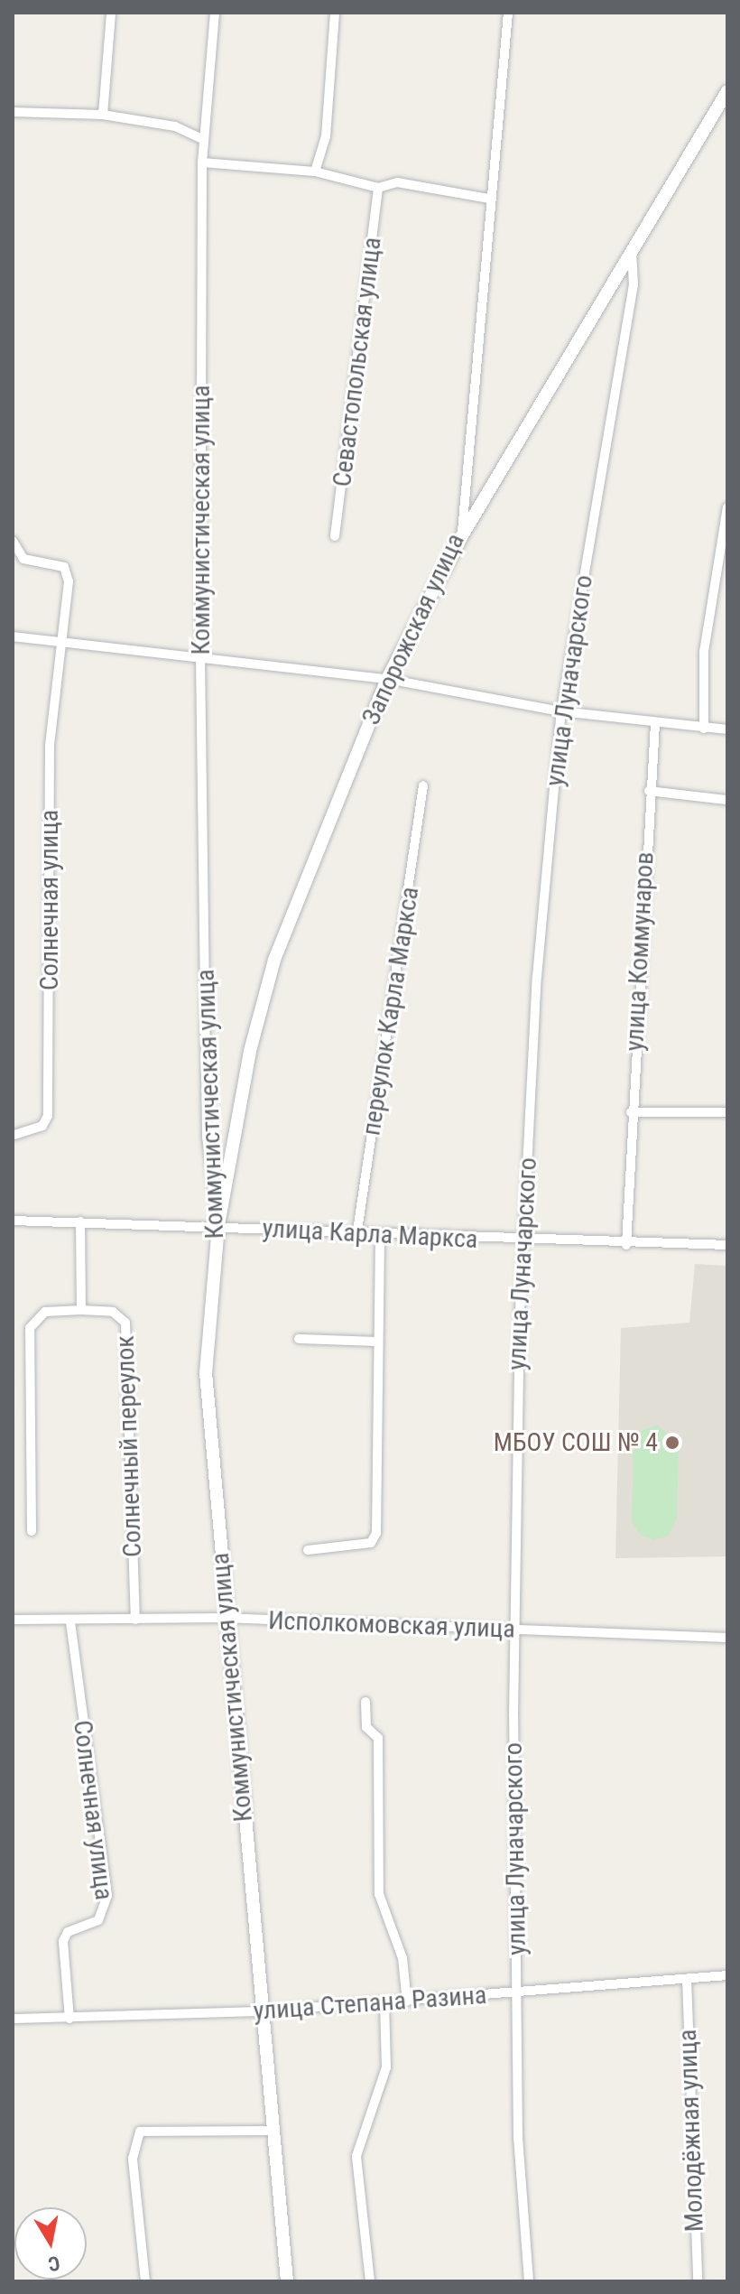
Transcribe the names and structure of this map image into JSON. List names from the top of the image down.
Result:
{
  "streets": {
    "main road": ["Коммунистическая улица", "Запорожская улица"],
    "street": [
      "Севастопольская улица",
      "улица Луначарского",
      "Солнечная улица",
      "улица Коммунаров",
      "переулок Карла Маркса",
      "улица Карла Маркса",
      "Солнечный переулок",
      "Исполкомовская улица",
      "улица Степана Разина",
      "Молодёжная улица"
    ]
  },
  "crossings": [
    ["Коммунистическая улица", "Запорожская улица"],
    ["Коммунистическая улица", "улица Карла Маркса"],
    ["Коммунистическая улица", "Исполкомовская улица"],
    ["Коммунистическая улица", "улица Степана Разина"],
    ["Запорожская улица", "улица Карла Маркса"],
    ["улица Луначарского", "улица Карла Маркса"],
    ["улица Луначарского", "Исполкомовская улица"],
    ["улица Луначарского", "улица Степана Разина"],
    ["Солнечная улица", "Исполкомовская улица"],
    ["Солнечная улица", "улица Степана Разина"],
    ["улица Коммунаров", "улица Карла Маркса"],
    ["переулок Карла Маркса", "улица Карла Маркса"],
    ["Солнечный переулок", "Исполкомовская улица"],
    ["улица Степана Разина", "Молодёжная улица"]
  ],
  "places": ["МБОУ СОШ № 4"],
  "north": "bottom"
}
